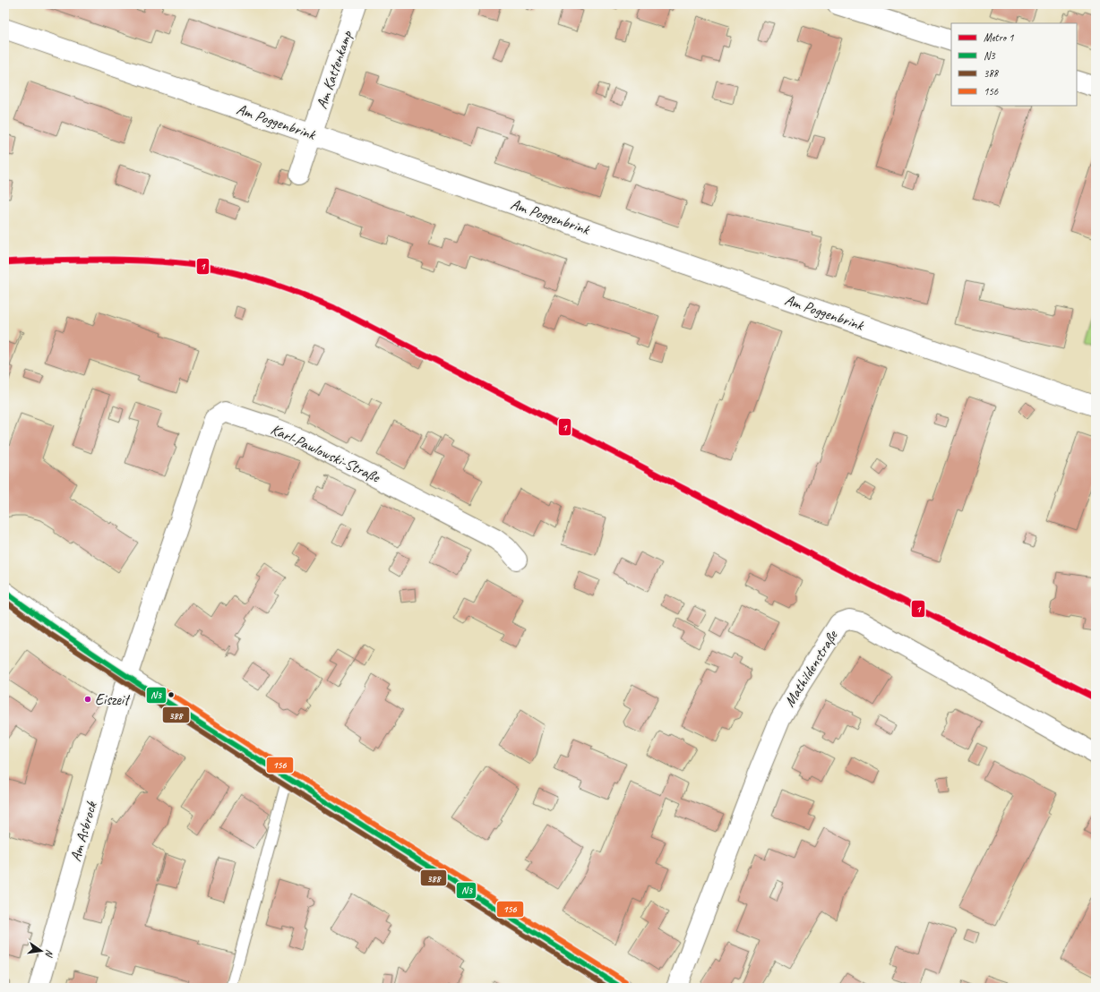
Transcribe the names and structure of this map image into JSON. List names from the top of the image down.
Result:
{
  "streets": {
    "street": [
      "Am Kattenkamp",
      "Am Poggenbrink",
      "Karl-Pawlowski-Straße",
      "Mathildenstraße",
      "Am Asbrock"
    ]
  },
  "crossings": [
    ["Am Kattenkamp", "Am Poggenbrink"],
    ["Karl-Pawlowski-Straße", "Am Asbrock"]
  ],
  "places": ["Eiszeit"],
  "lines": [
    "metro line 1",
    "transit line N3",
    "transit line 388",
    "transit line 156"
  ],
  "legend": [
    "Metro 1",
    "N3",
    "388",
    "156"
  ],
  "north": "right"
}
